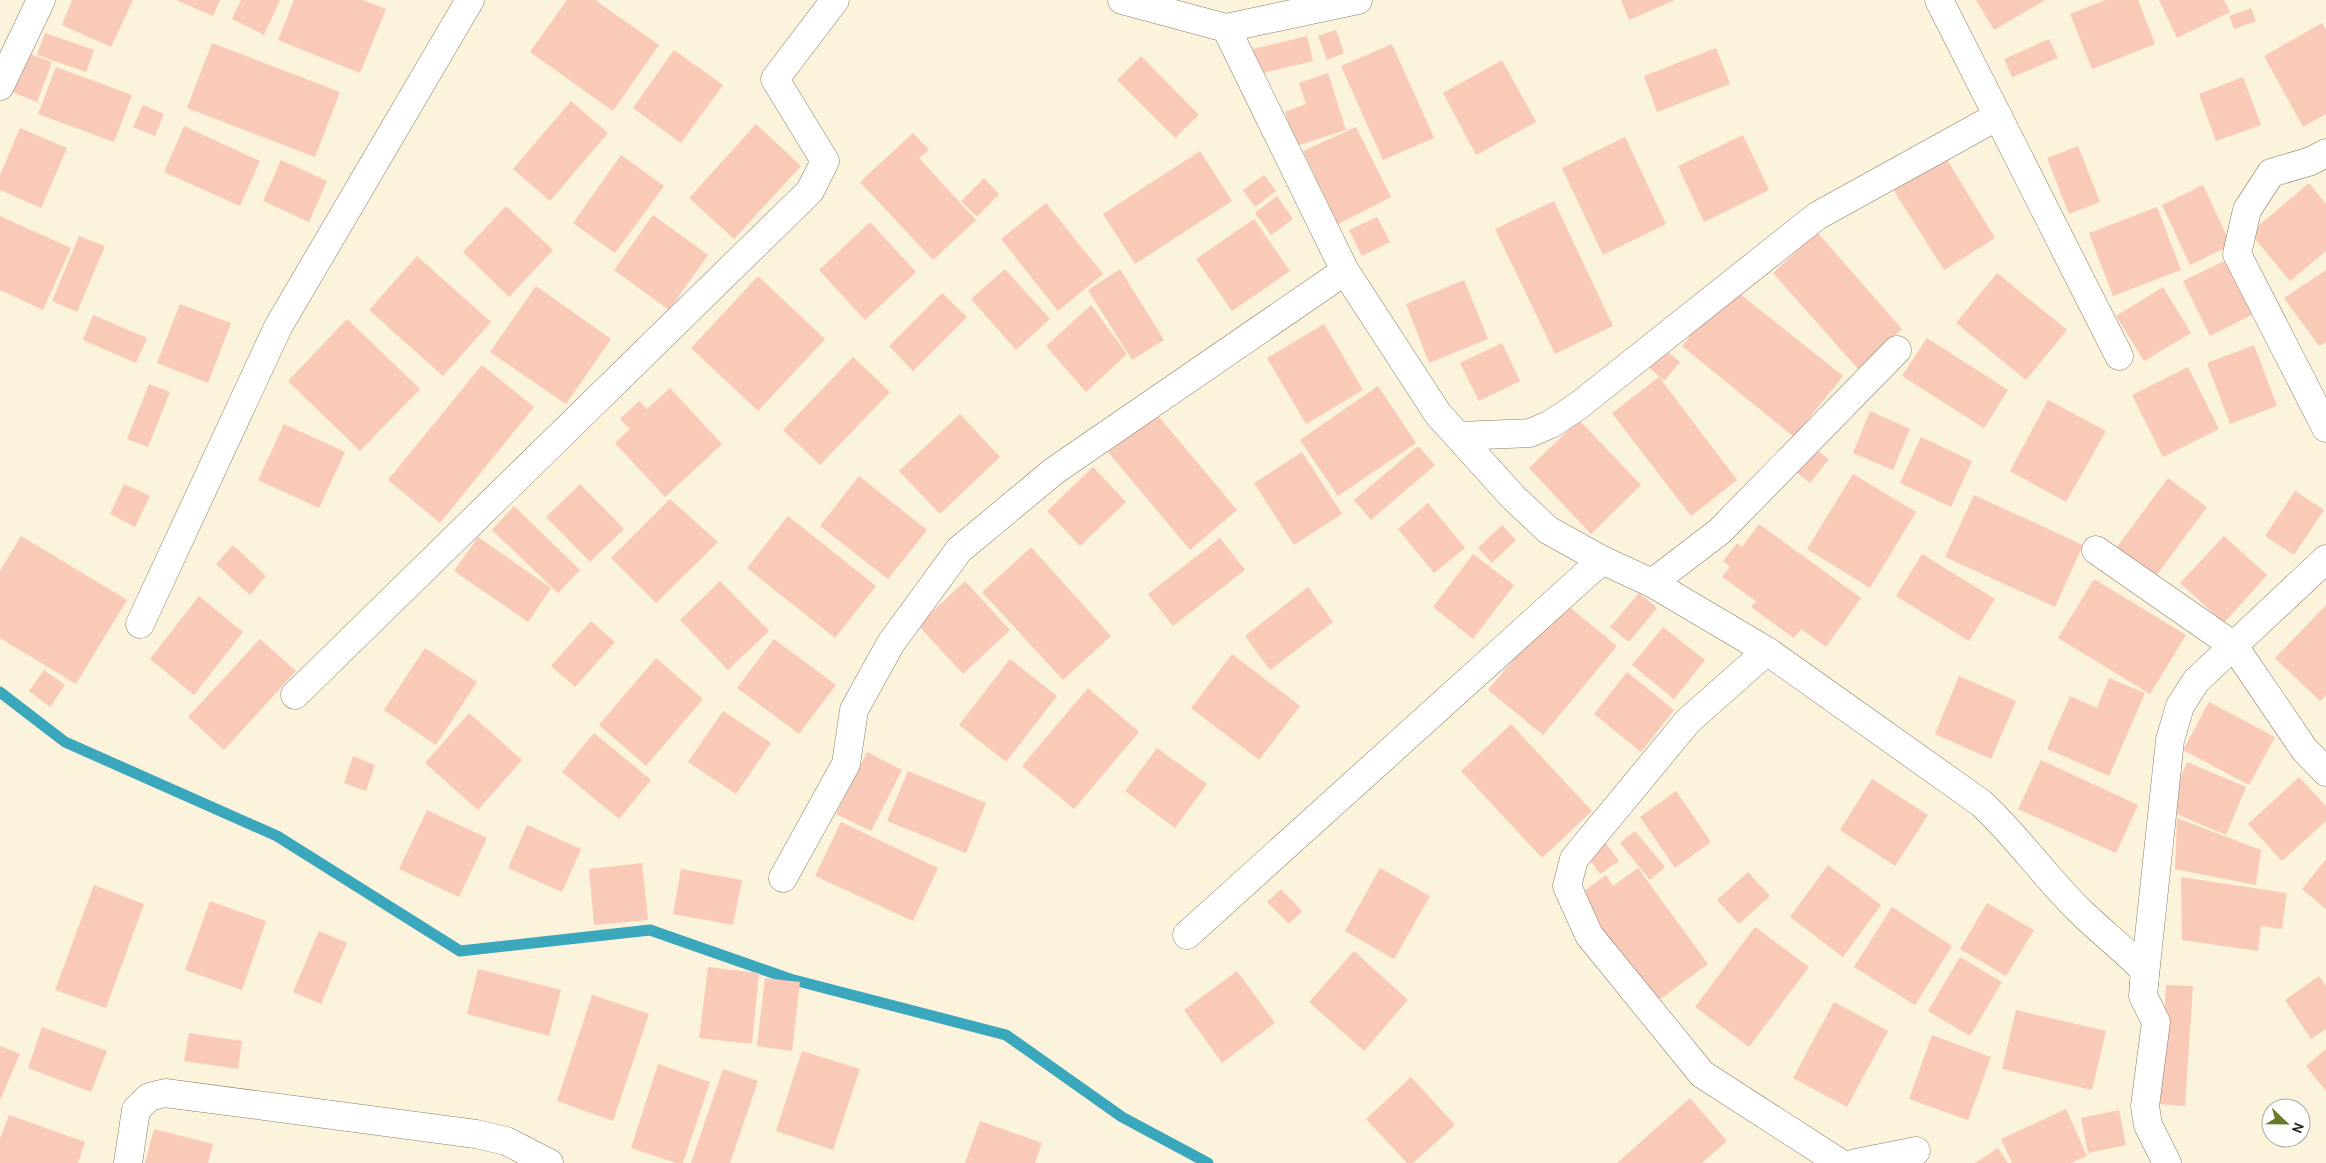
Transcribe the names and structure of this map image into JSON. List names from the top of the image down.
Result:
{
  "north": "right"
}
